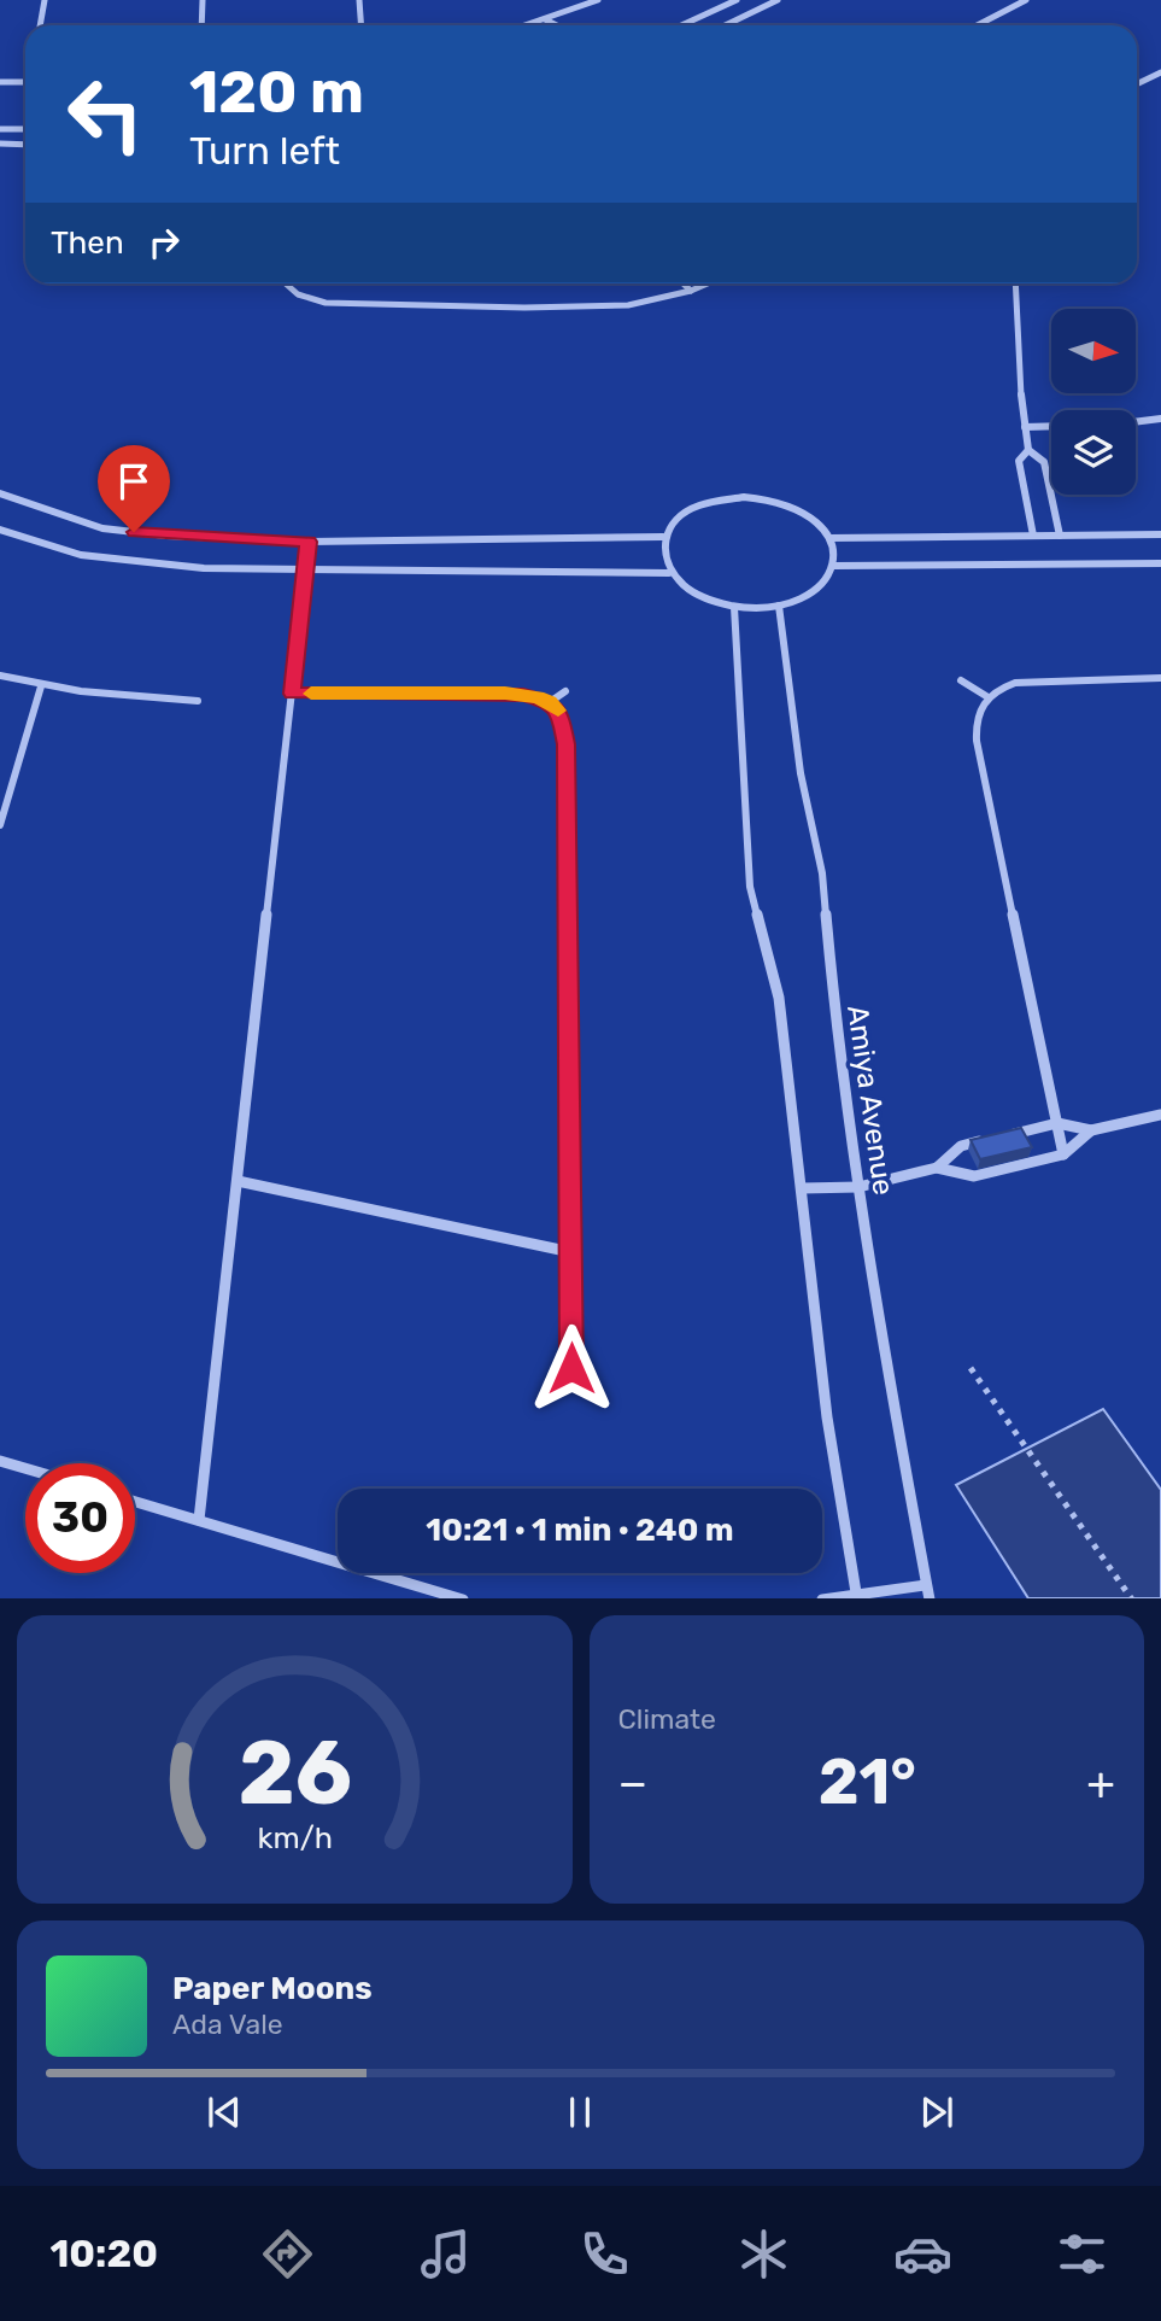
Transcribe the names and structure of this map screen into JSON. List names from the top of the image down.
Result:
{
  "streets": {
    "street": ["Amiya Avenue"]
  },
  "north": "right",
  "page": {
    "turn": ["120 m", "Turn left"],
    "then": "Then",
    "limit": "30",
    "trip": "10:21 · 1 min · 240 m",
    "tile": "Climate",
    "heat": ["−", "21°", "+"],
    "song": ["Paper Moons", "Ada Vale"],
    "tabs": "10:20",
    "gauge": ["26", "km/h"]
  }
}
